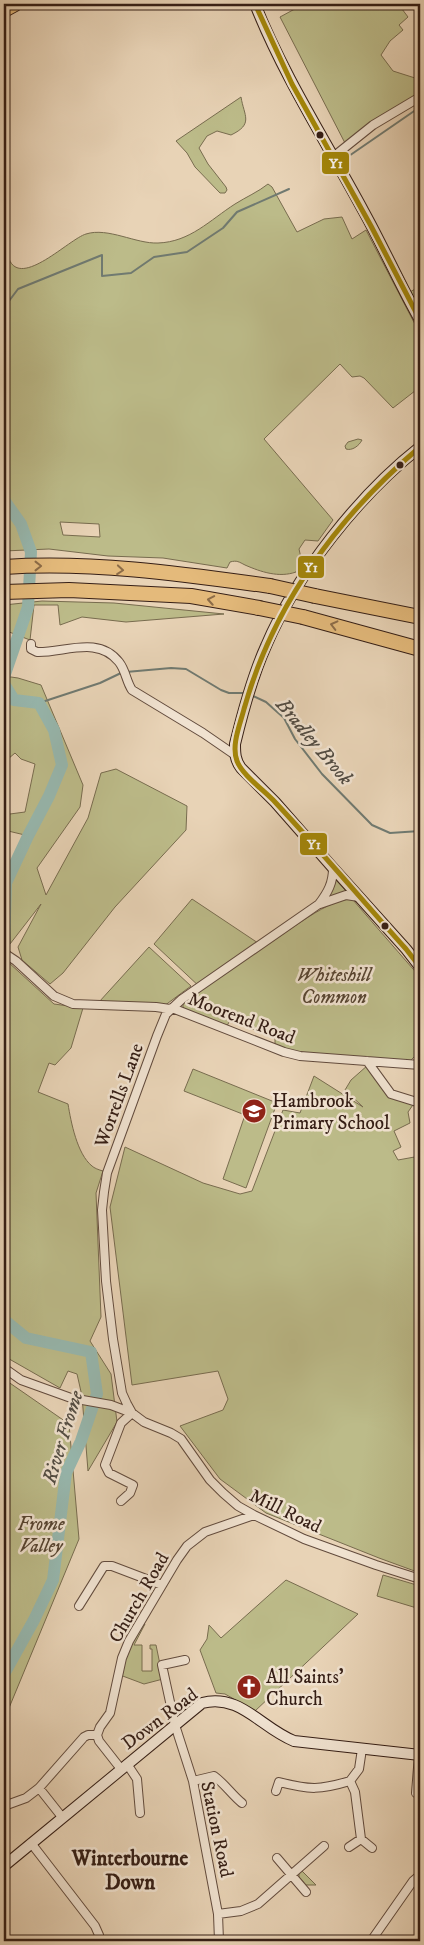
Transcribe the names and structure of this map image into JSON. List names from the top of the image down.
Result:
{
  "streets": {
    "main road": ["Down Road"],
    "street": [
      "Moorend Road",
      "Worrells Lane",
      "Mill Road",
      "Church Road",
      "Station Road"
    ]
  },
  "crossings": [
    ["Moorend Road", "Worrells Lane"],
    ["Worrells Lane", "Mill Road"],
    ["Mill Road", "Church Road"],
    ["Down Road", "Station Road"]
  ],
  "districts": ["Winterbourne Down"],
  "water": ["Bradley Brook", "River Frome"],
  "parks": ["Whiteshill Common", "Frome Valley"],
  "places": {
    "school or university": ["Hambrook Primary School"],
    "church": ["All Saints' Church"]
  },
  "lines": ["transit line Y1"]
}
